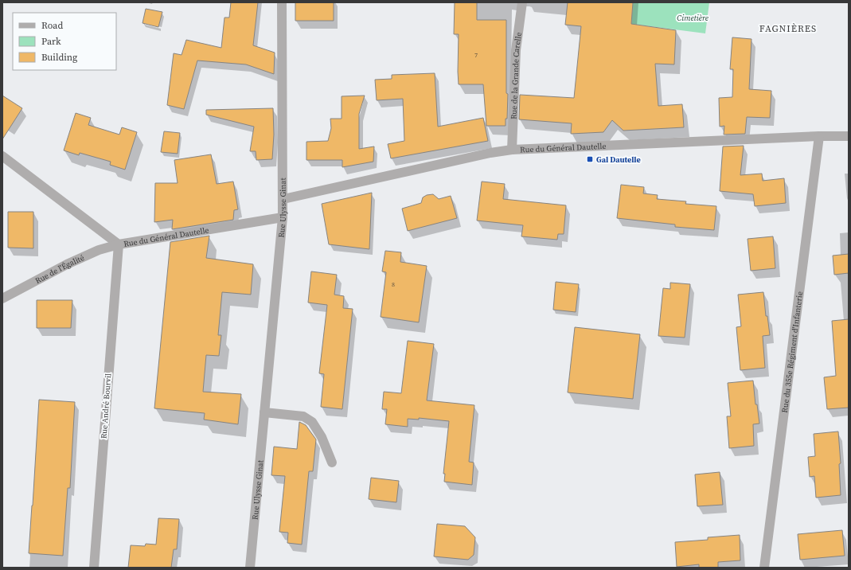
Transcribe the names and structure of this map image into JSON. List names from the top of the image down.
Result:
{
  "streets": {
    "street": [
      "Rue de la Grande Carelle",
      "Rue du Général Dautelle",
      "Rue Ulysse Ginat",
      "Rue de l'Égalité",
      "Rue du 355e Régiment d'Infanterie",
      "Rue André Bourvil"
    ]
  },
  "crossings": [
    ["Rue de la Grande Carelle", "Rue du Général Dautelle"],
    ["Rue du Général Dautelle", "Rue Ulysse Ginat"],
    ["Rue du Général Dautelle", "Rue de l'Égalité"],
    ["Rue du Général Dautelle", "Rue du 355e Régiment d'Infanterie"],
    ["Rue du Général Dautelle", "Rue André Bourvil"],
    ["Rue de l'Égalité", "Rue André Bourvil"]
  ],
  "districts": ["FAGNIÈRES"],
  "parks": ["Cimetière"],
  "places": {
    "transit": ["Gal Dautelle"]
  },
  "house_numbers": ["7", "8"],
  "legend": ["Road", "Park", "Building"]
}
